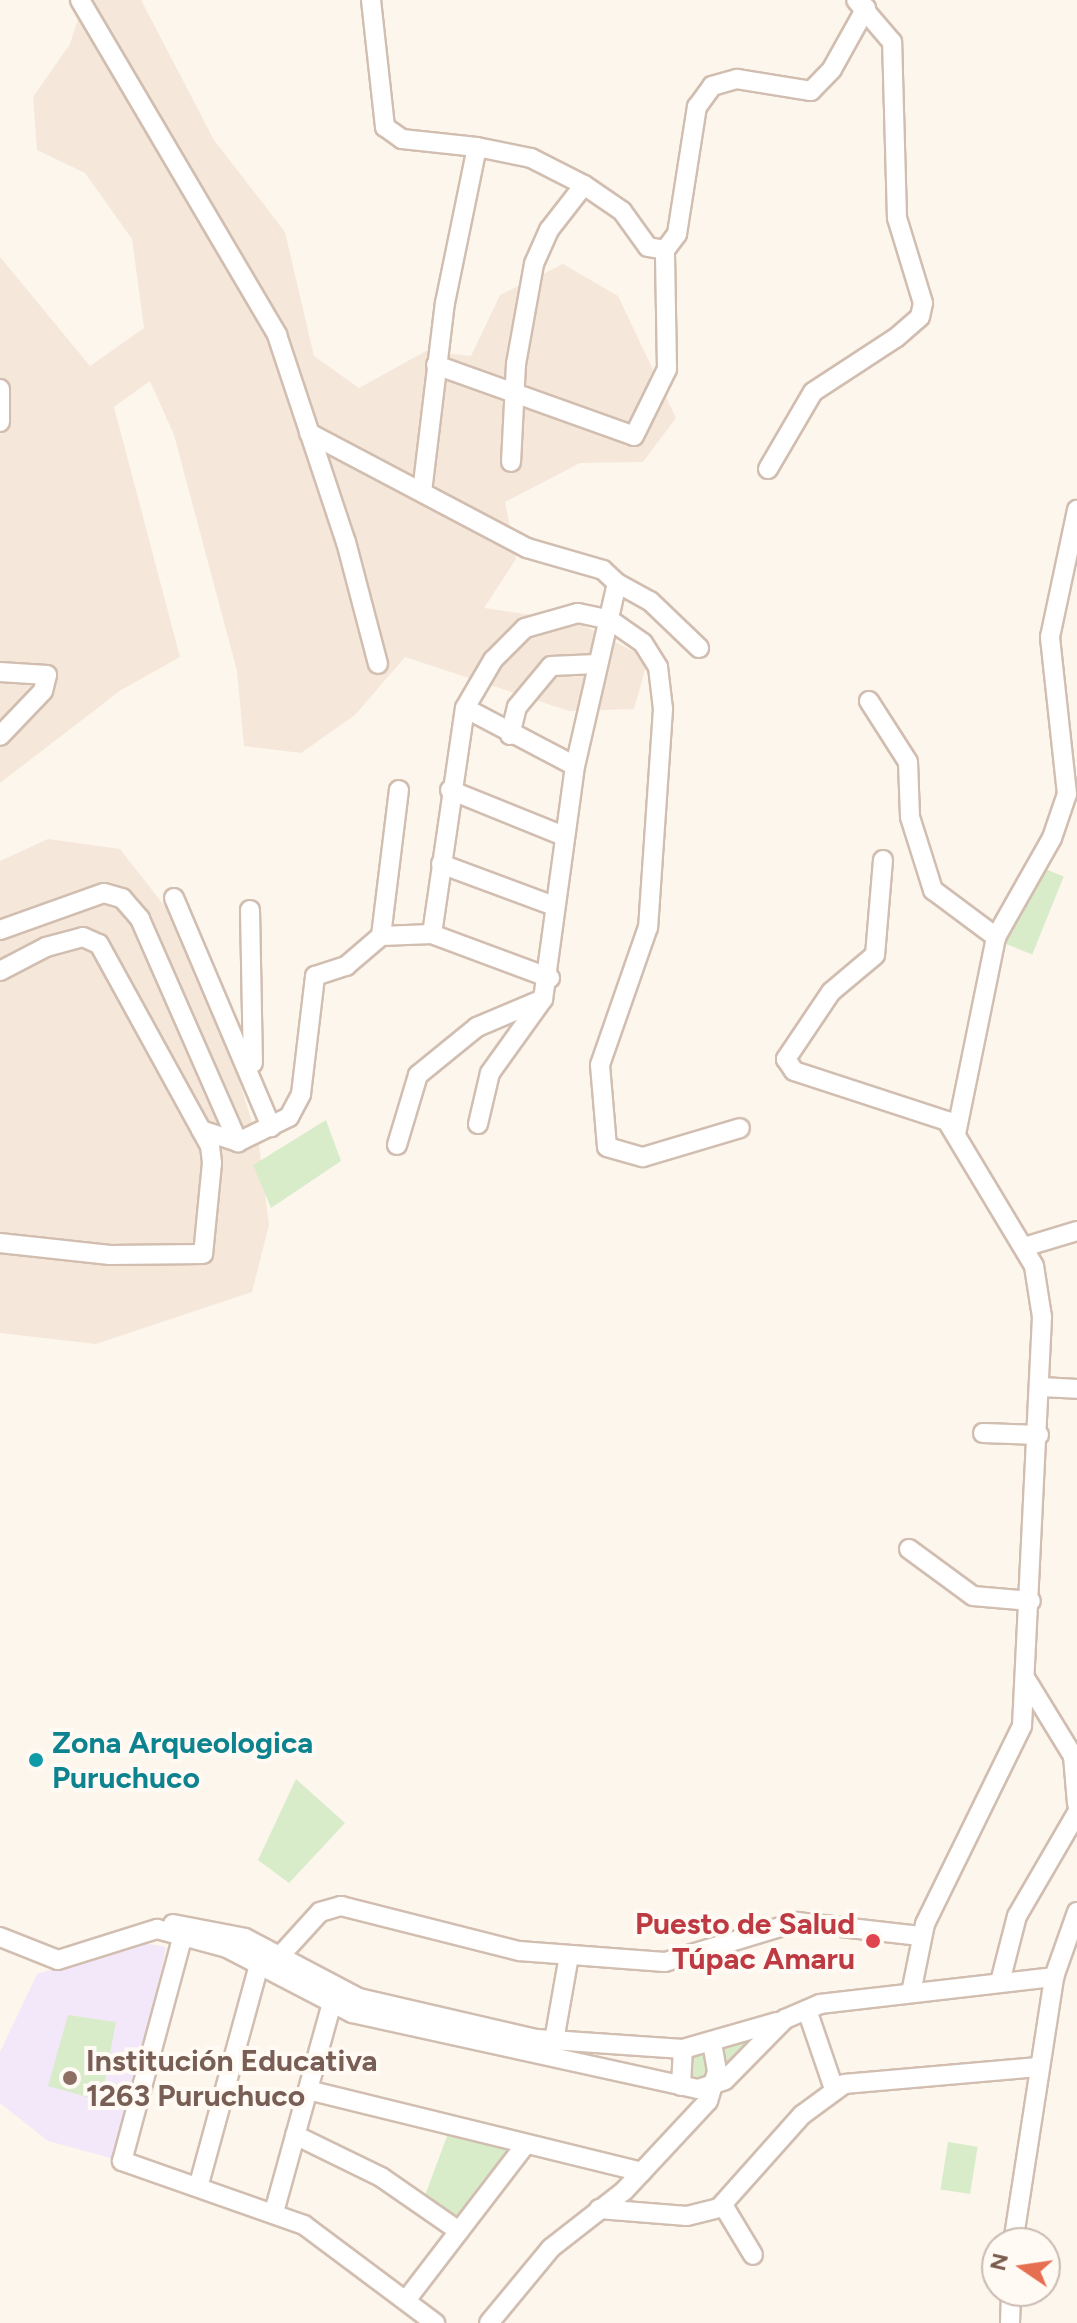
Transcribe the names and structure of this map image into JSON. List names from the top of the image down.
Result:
{
  "places": ["Zona Arqueologica Puruchuco", "Puesto de Salud Túpac Amaru", "Institución Educativa 1263 Puruchuco"],
  "north": "left"
}
